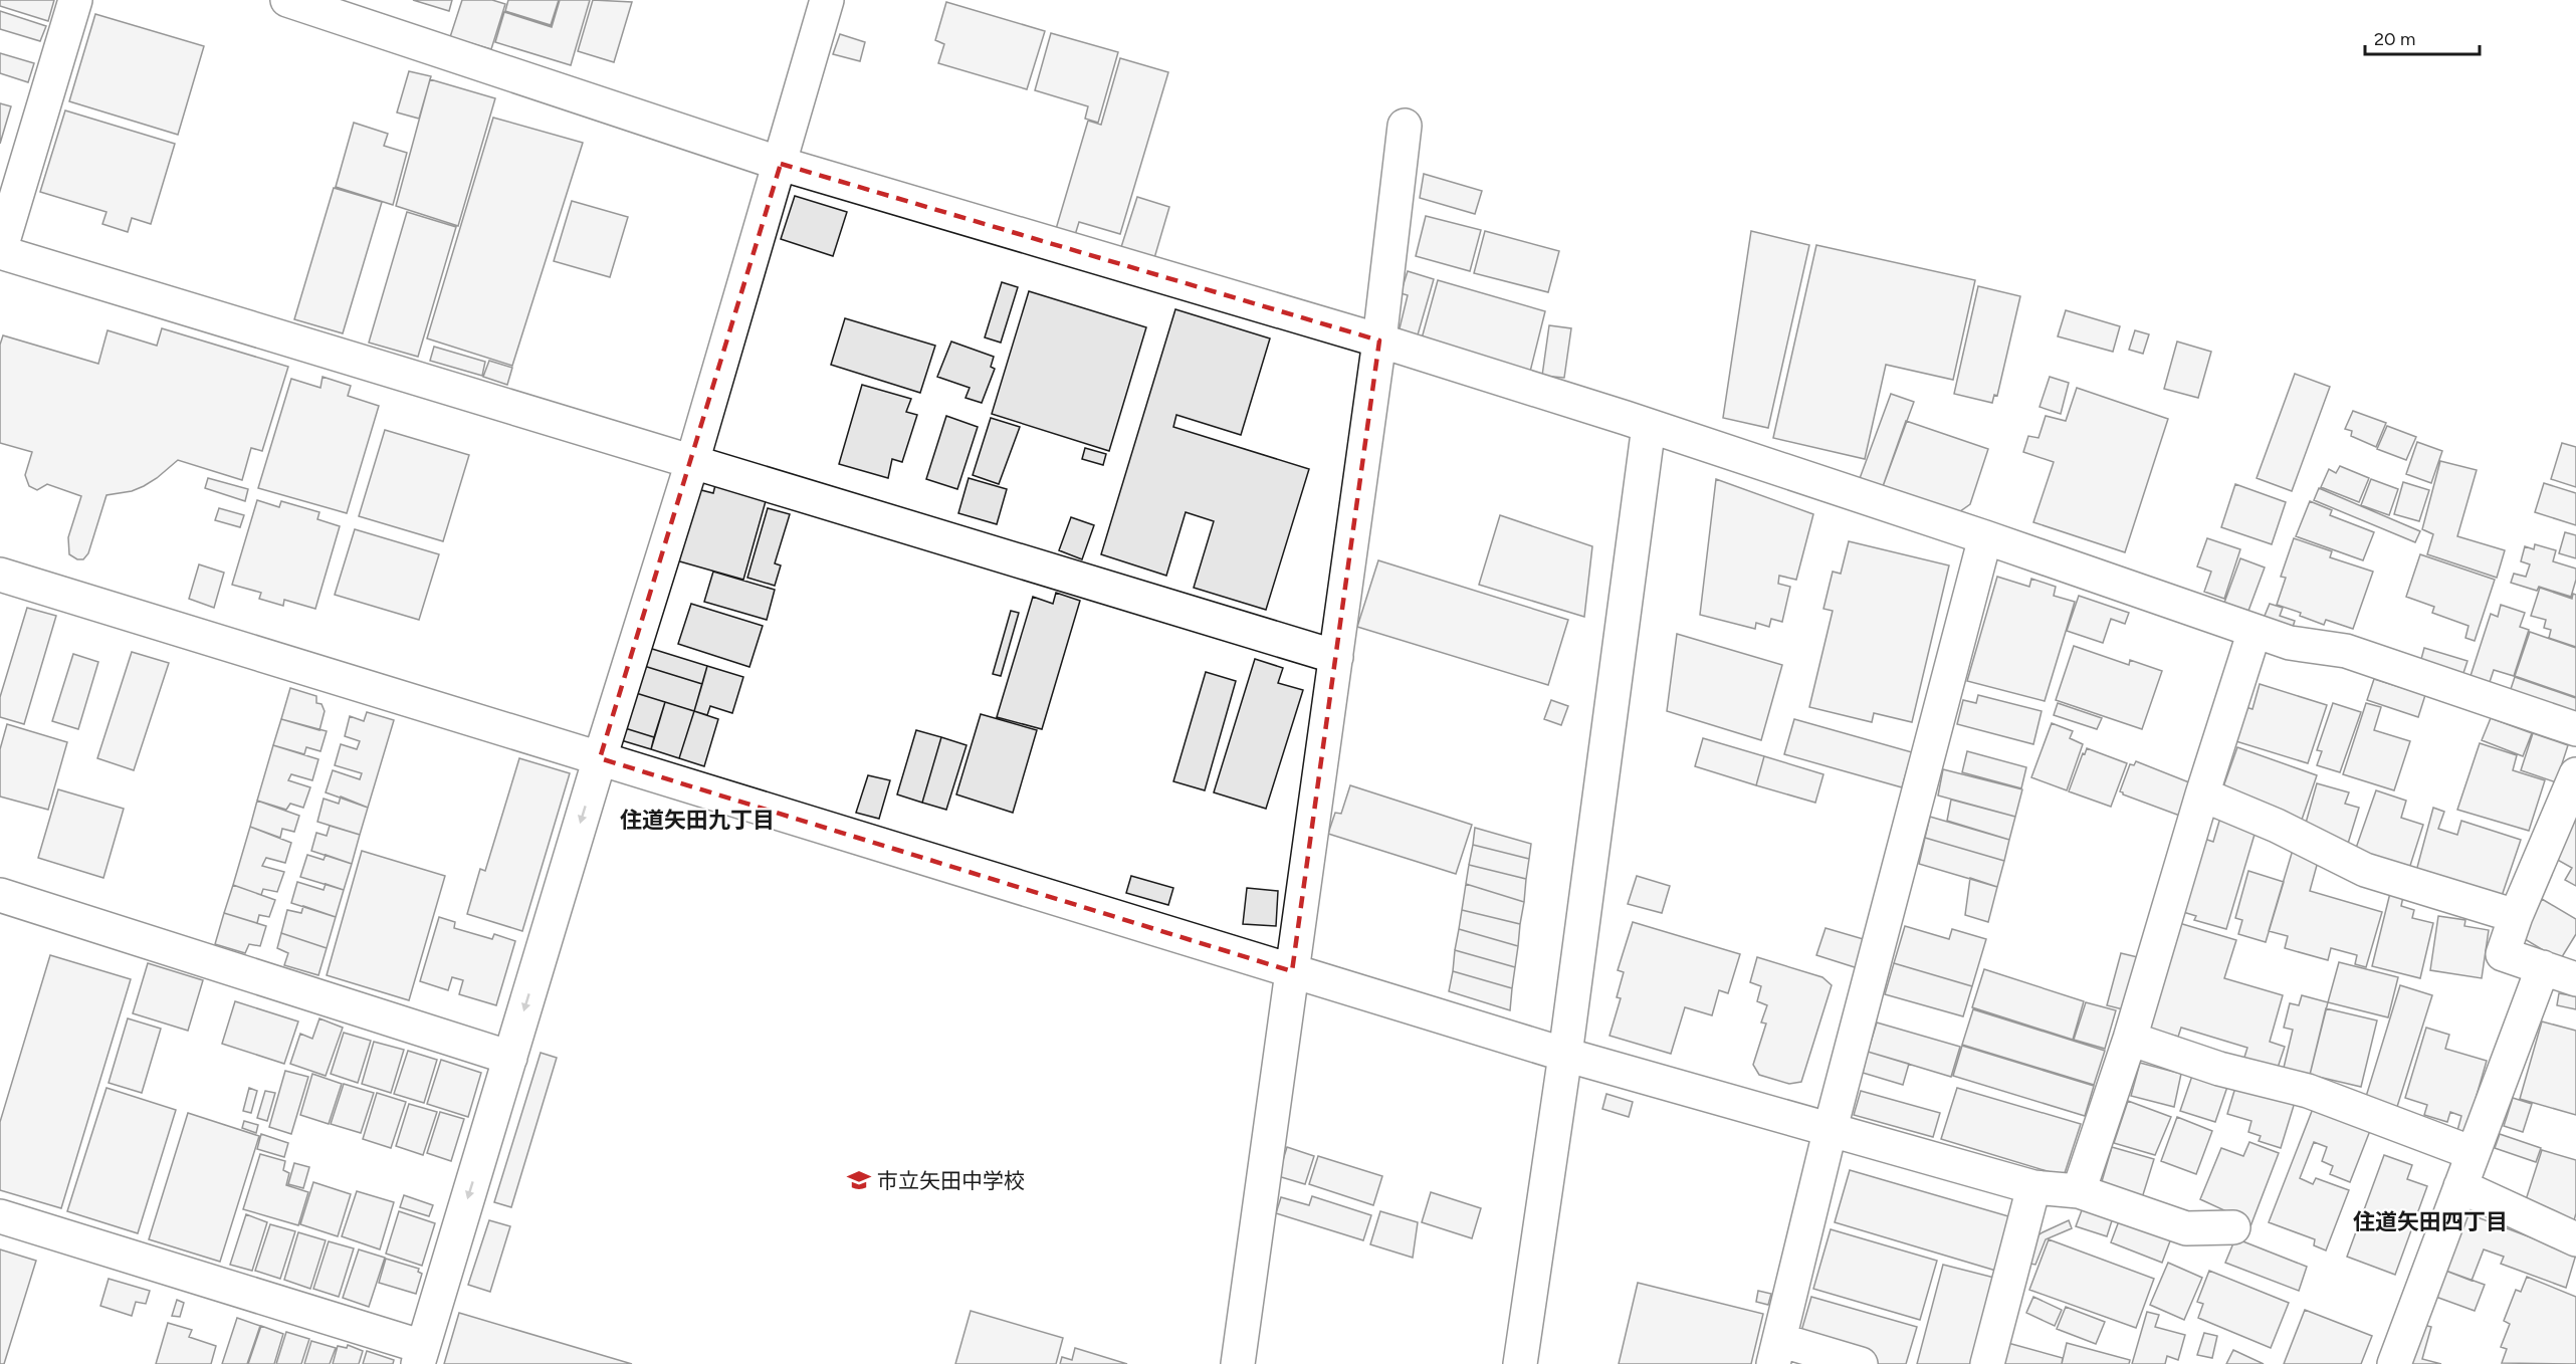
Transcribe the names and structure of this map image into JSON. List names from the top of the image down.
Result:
{
  "districts": ["住道矢田九丁目", "住道矢田四丁目"],
  "places": {
    "school or university": ["市立矢田中学校"]
  },
  "scale_bar": "20 m"
}
